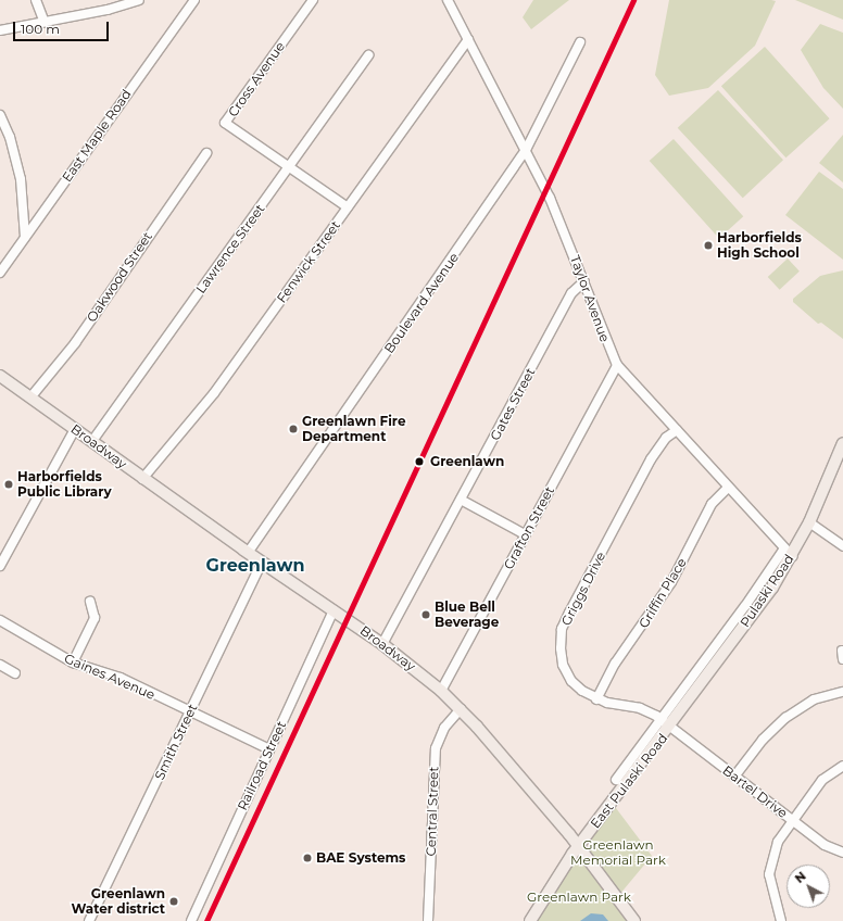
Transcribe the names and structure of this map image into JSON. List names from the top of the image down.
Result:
{
  "streets": {
    "main road": ["Broadway", "Pulaski Road", "East Pulaski Road"],
    "street": [
      "Cross Avenue",
      "East Maple Road",
      "Lawrence Street",
      "Fenwick Street",
      "Oakwood Street",
      "Taylor Avenue",
      "Boulevard Avenue",
      "Gates Street",
      "Grafton Street",
      "Griggs Drive",
      "Griffin Place",
      "Gaines Avenue",
      "Smith Street",
      "Railroad Street",
      "Bartel Drive",
      "Central Street"
    ]
  },
  "crossings": [
    ["Cross Avenue", "Lawrence Street"],
    ["Cross Avenue", "Fenwick Street"],
    ["Lawrence Street", "Broadway"],
    ["Fenwick Street", "Taylor Avenue"],
    ["Fenwick Street", "Broadway"],
    ["Oakwood Street", "Broadway"],
    ["Taylor Avenue", "Boulevard Avenue"],
    ["Taylor Avenue", "Gates Street"],
    ["Taylor Avenue", "Grafton Street"],
    ["Taylor Avenue", "Griggs Drive"],
    ["Taylor Avenue", "Pulaski Road"],
    ["Taylor Avenue", "Griffin Place"],
    ["Boulevard Avenue", "Broadway"],
    ["Gates Street", "Broadway"],
    ["Broadway", "Grafton Street"],
    ["Broadway", "Smith Street"],
    ["Broadway", "Railroad Street"],
    ["Broadway", "East Pulaski Road"],
    ["Broadway", "Central Street"],
    ["Griggs Drive", "Pulaski Road"],
    ["Griggs Drive", "Griffin Place"],
    ["Griggs Drive", "East Pulaski Road"],
    ["Griggs Drive", "Bartel Drive"],
    ["Pulaski Road", "East Pulaski Road"],
    ["Pulaski Road", "Bartel Drive"],
    ["Gaines Avenue", "Smith Street"],
    ["Gaines Avenue", "Railroad Street"],
    ["East Pulaski Road", "Bartel Drive"]
  ],
  "districts": ["Greenlawn"],
  "parks": ["Greenlawn Memorial Park", "Greenlawn Park"],
  "places": [
    "Harborfields High School",
    "Greenlawn Fire Department",
    "Greenlawn",
    "Harborfields Public Library",
    "Blue Bell Beverage",
    "BAE Systems",
    "Greenlawn Water district"
  ],
  "scale_bar": "100 m",
  "north": "top left"
}
